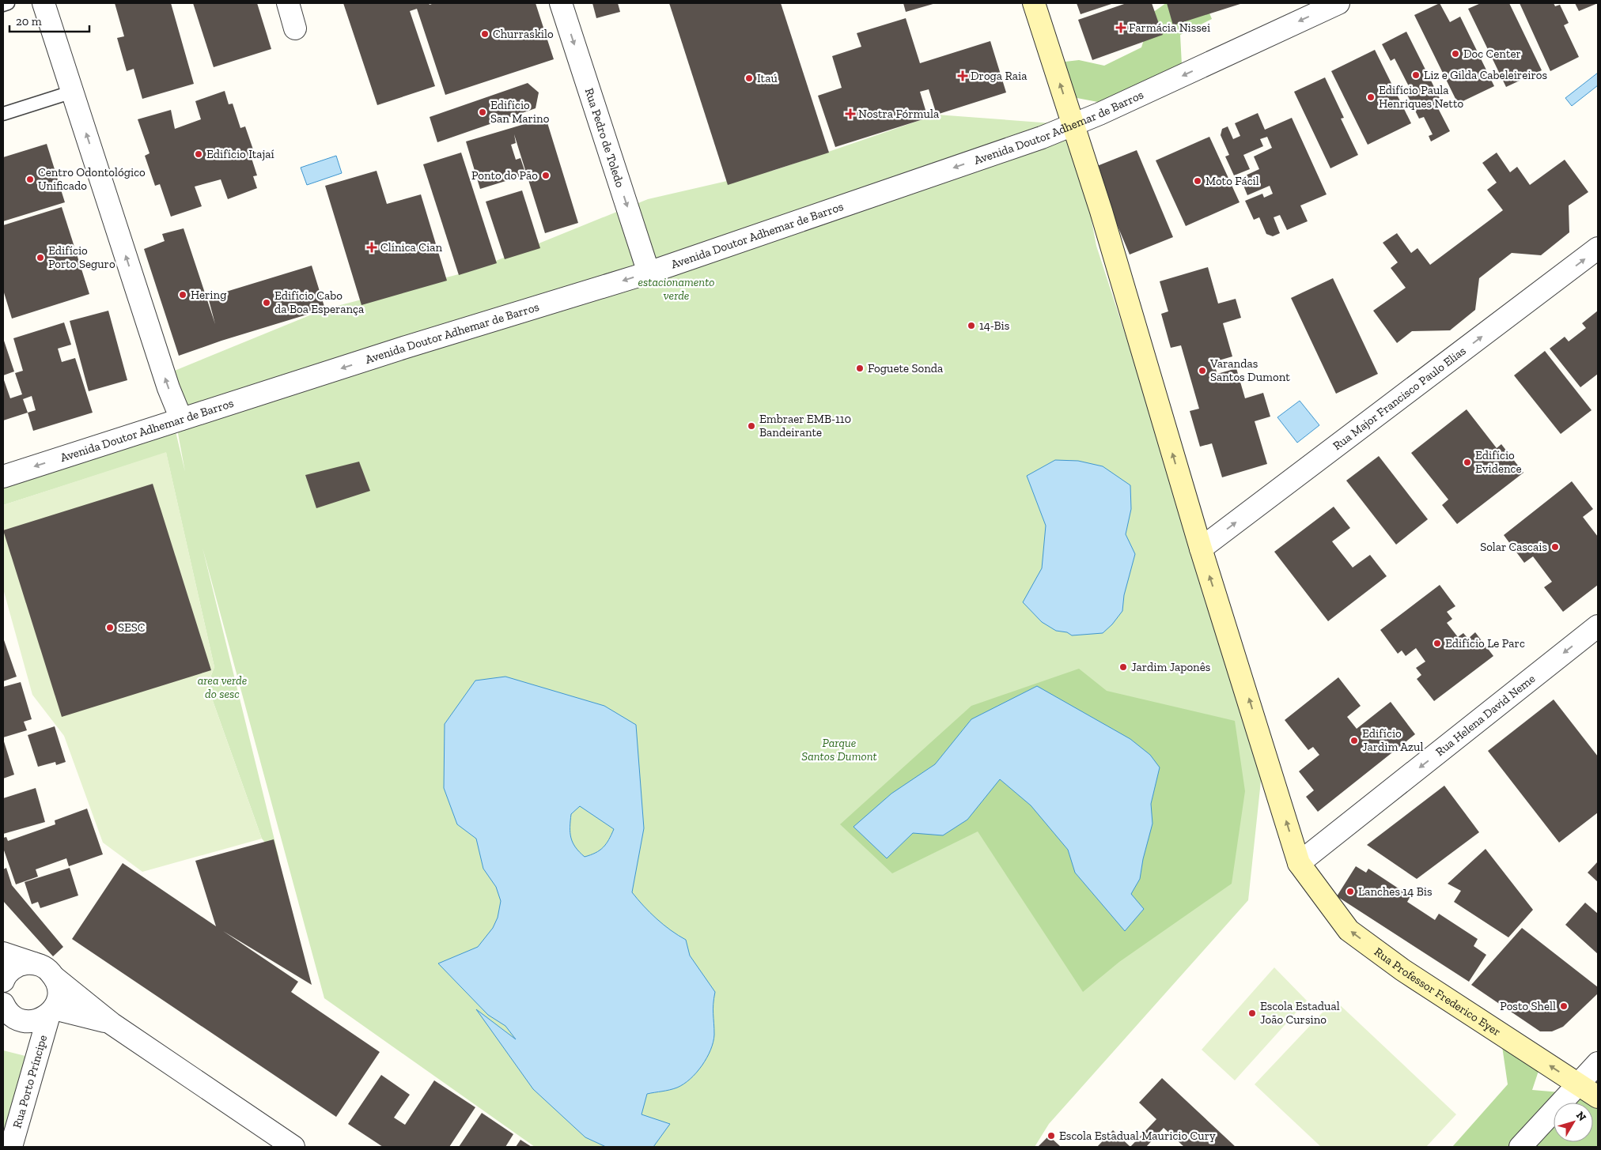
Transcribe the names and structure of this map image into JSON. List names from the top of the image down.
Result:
{
  "streets": {
    "main road": ["Rua Professor Frederico Eyer"],
    "street": [
      "Avenida Doutor Adhemar de Barros",
      "Rua Pedro de Toledo",
      "Rua Major Francisco Paulo Elias",
      "Rua Helena David Neme",
      "Rua Porto Príncipe"
    ]
  },
  "crossings": [
    ["Avenida Doutor Adhemar de Barros", "Rua Pedro de Toledo"],
    ["Avenida Doutor Adhemar de Barros", "Rua Professor Frederico Eyer"],
    ["Rua Major Francisco Paulo Elias", "Rua Professor Frederico Eyer"],
    ["Rua Helena David Neme", "Rua Professor Frederico Eyer"]
  ],
  "one_way": [
    "Avenida Doutor Adhemar de Barros",
    "Rua Pedro de Toledo",
    "Rua Major Francisco Paulo Elias",
    "Rua Helena David Neme",
    "Rua Professor Frederico Eyer"
  ],
  "parks": ["estacionamento verde", "area verde do sesc", "Parque Santos Dumont"],
  "places": {
    "health": [
      "Farmácia Nissei",
      "Droga Raia",
      "Nostra Fórmula",
      "Clínica Cian"
    ],
    "other": [
      "Churraskilo",
      "Doc Center",
      "Liz e Gilda Cabeleireiros",
      "Itaú",
      "Edifício Paula Henriques Netto",
      "Edifício San Marino",
      "Edifício Itajaí",
      "Ponto do Pão",
      "Centro Odontológico Unificado",
      "Moto Fácil",
      "Edifício Porto Seguro",
      "Hering",
      "Edifício Cabo da Boa Esperança",
      "14-Bis",
      "Foguete Sonda",
      "Varandas Santos Dumont",
      "Embraer EMB-110 Bandeirante",
      "Edifício Evidence",
      "Solar Cascais",
      "SESC",
      "Edifício Le Parc",
      "Jardim Japonês",
      "Edifício Jardim Azul",
      "Lanches 14 Bis",
      "Posto Shell",
      "Escola Estadual João Cursino",
      "Escola Estadual Mauricio Cury"
    ]
  },
  "scale_bar": "20 m",
  "north": "top right"
}
